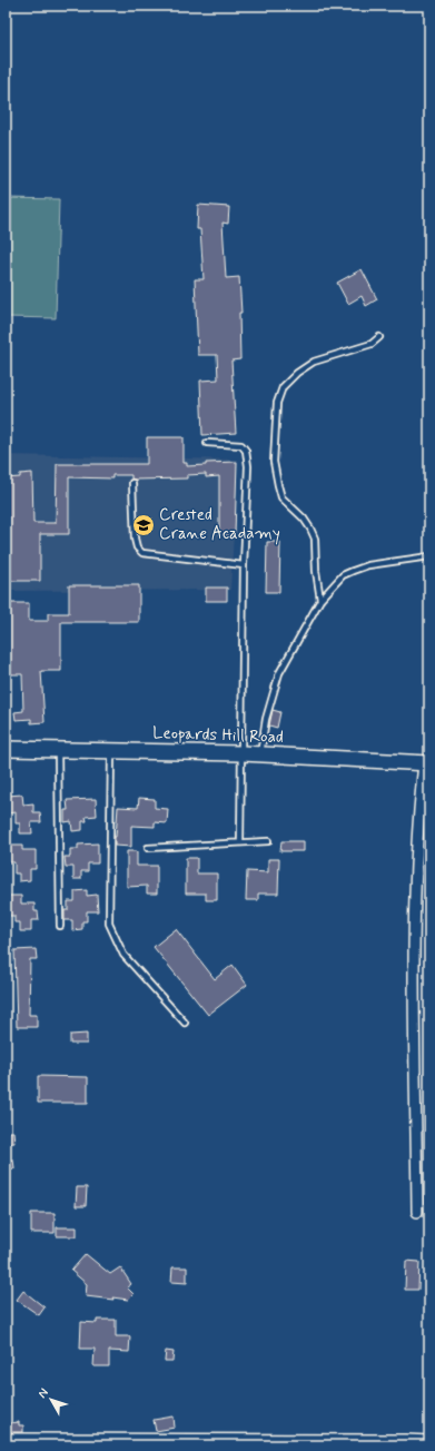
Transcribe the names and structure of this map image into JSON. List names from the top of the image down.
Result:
{
  "streets": {
    "main road": ["Leopards Hill Road"]
  },
  "places": {
    "school or university": ["Crested Crane Acadamy"]
  },
  "north": "top left"
}
